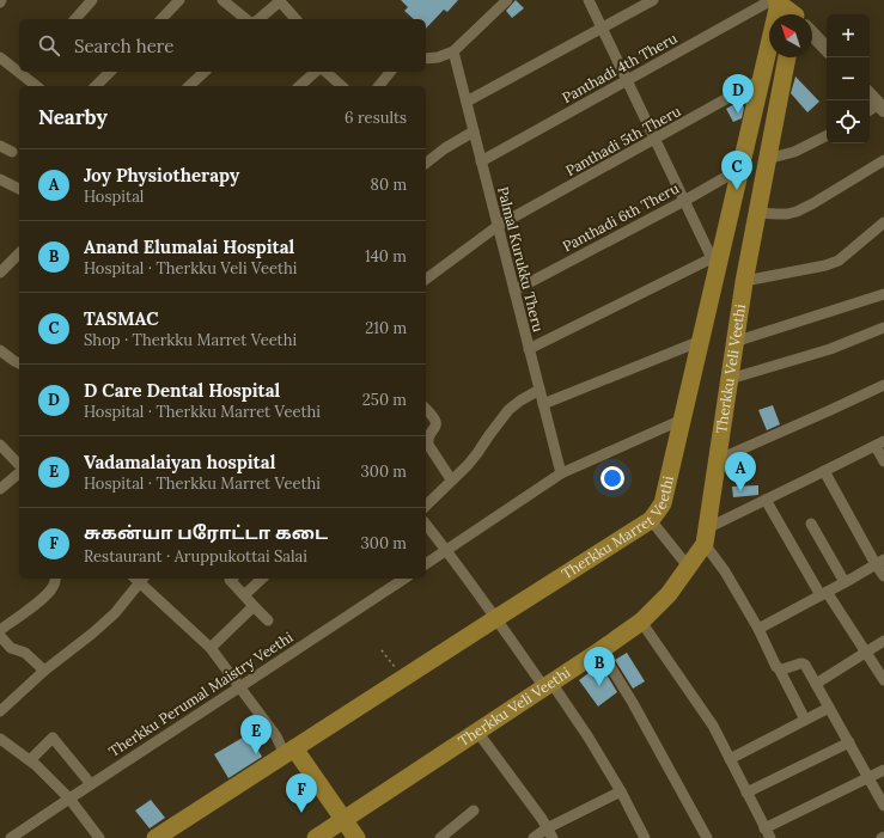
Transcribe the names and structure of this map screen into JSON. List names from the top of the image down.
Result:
{
  "streets": {
    "main road": ["Therkku Veli Veethi", "Therkku Marret Veethi"],
    "street": [
      "Panthadi 4th Theru",
      "Panthadi 5th Theru",
      "Panthadi 6th Theru",
      "Palmal Kurukku Theru",
      "Therkku Perumal Maistry Veethi"
    ]
  },
  "crossings": [
    ["Panthadi 4th Theru", "Palmal Kurukku Theru"],
    ["Panthadi 4th Theru", "Therkku Marret Veethi"],
    ["Panthadi 5th Theru", "Palmal Kurukku Theru"],
    ["Panthadi 5th Theru", "Therkku Marret Veethi"],
    ["Panthadi 6th Theru", "Palmal Kurukku Theru"],
    ["Panthadi 6th Theru", "Therkku Marret Veethi"]
  ],
  "north": "top left",
  "page": {
    "map_buttons": ["+", "−"],
    "search": "Search here",
    "pins": [
      "D",
      "C",
      "A",
      "B",
      "E",
      "F"
    ],
    "heading": ["Nearby", "6 results"],
    "list": [
      {
        "mark": "A",
        "name": "Joy Physiotherapy",
        "note": "Hospital",
        "value": "80 m"
      },
      {
        "mark": "B",
        "name": "Anand Elumalai Hospital",
        "note": "Hospital · Therkku Veli Veethi",
        "value": "140 m"
      },
      {
        "mark": "C",
        "name": "TASMAC",
        "note": "Shop · Therkku Marret Veethi",
        "value": "210 m"
      },
      {
        "mark": "D",
        "name": "D Care Dental Hospital",
        "note": "Hospital · Therkku Marret Veethi",
        "value": "250 m"
      },
      {
        "mark": "E",
        "name": "Vadamalaiyan hospital",
        "note": "Hospital · Therkku Marret Veethi",
        "value": "300 m"
      },
      {
        "mark": "F",
        "name": "சுகன்யா பரோட்டா கடை",
        "note": "Restaurant · Aruppukottai Salai",
        "value": "300 m"
      }
    ]
  }
}
